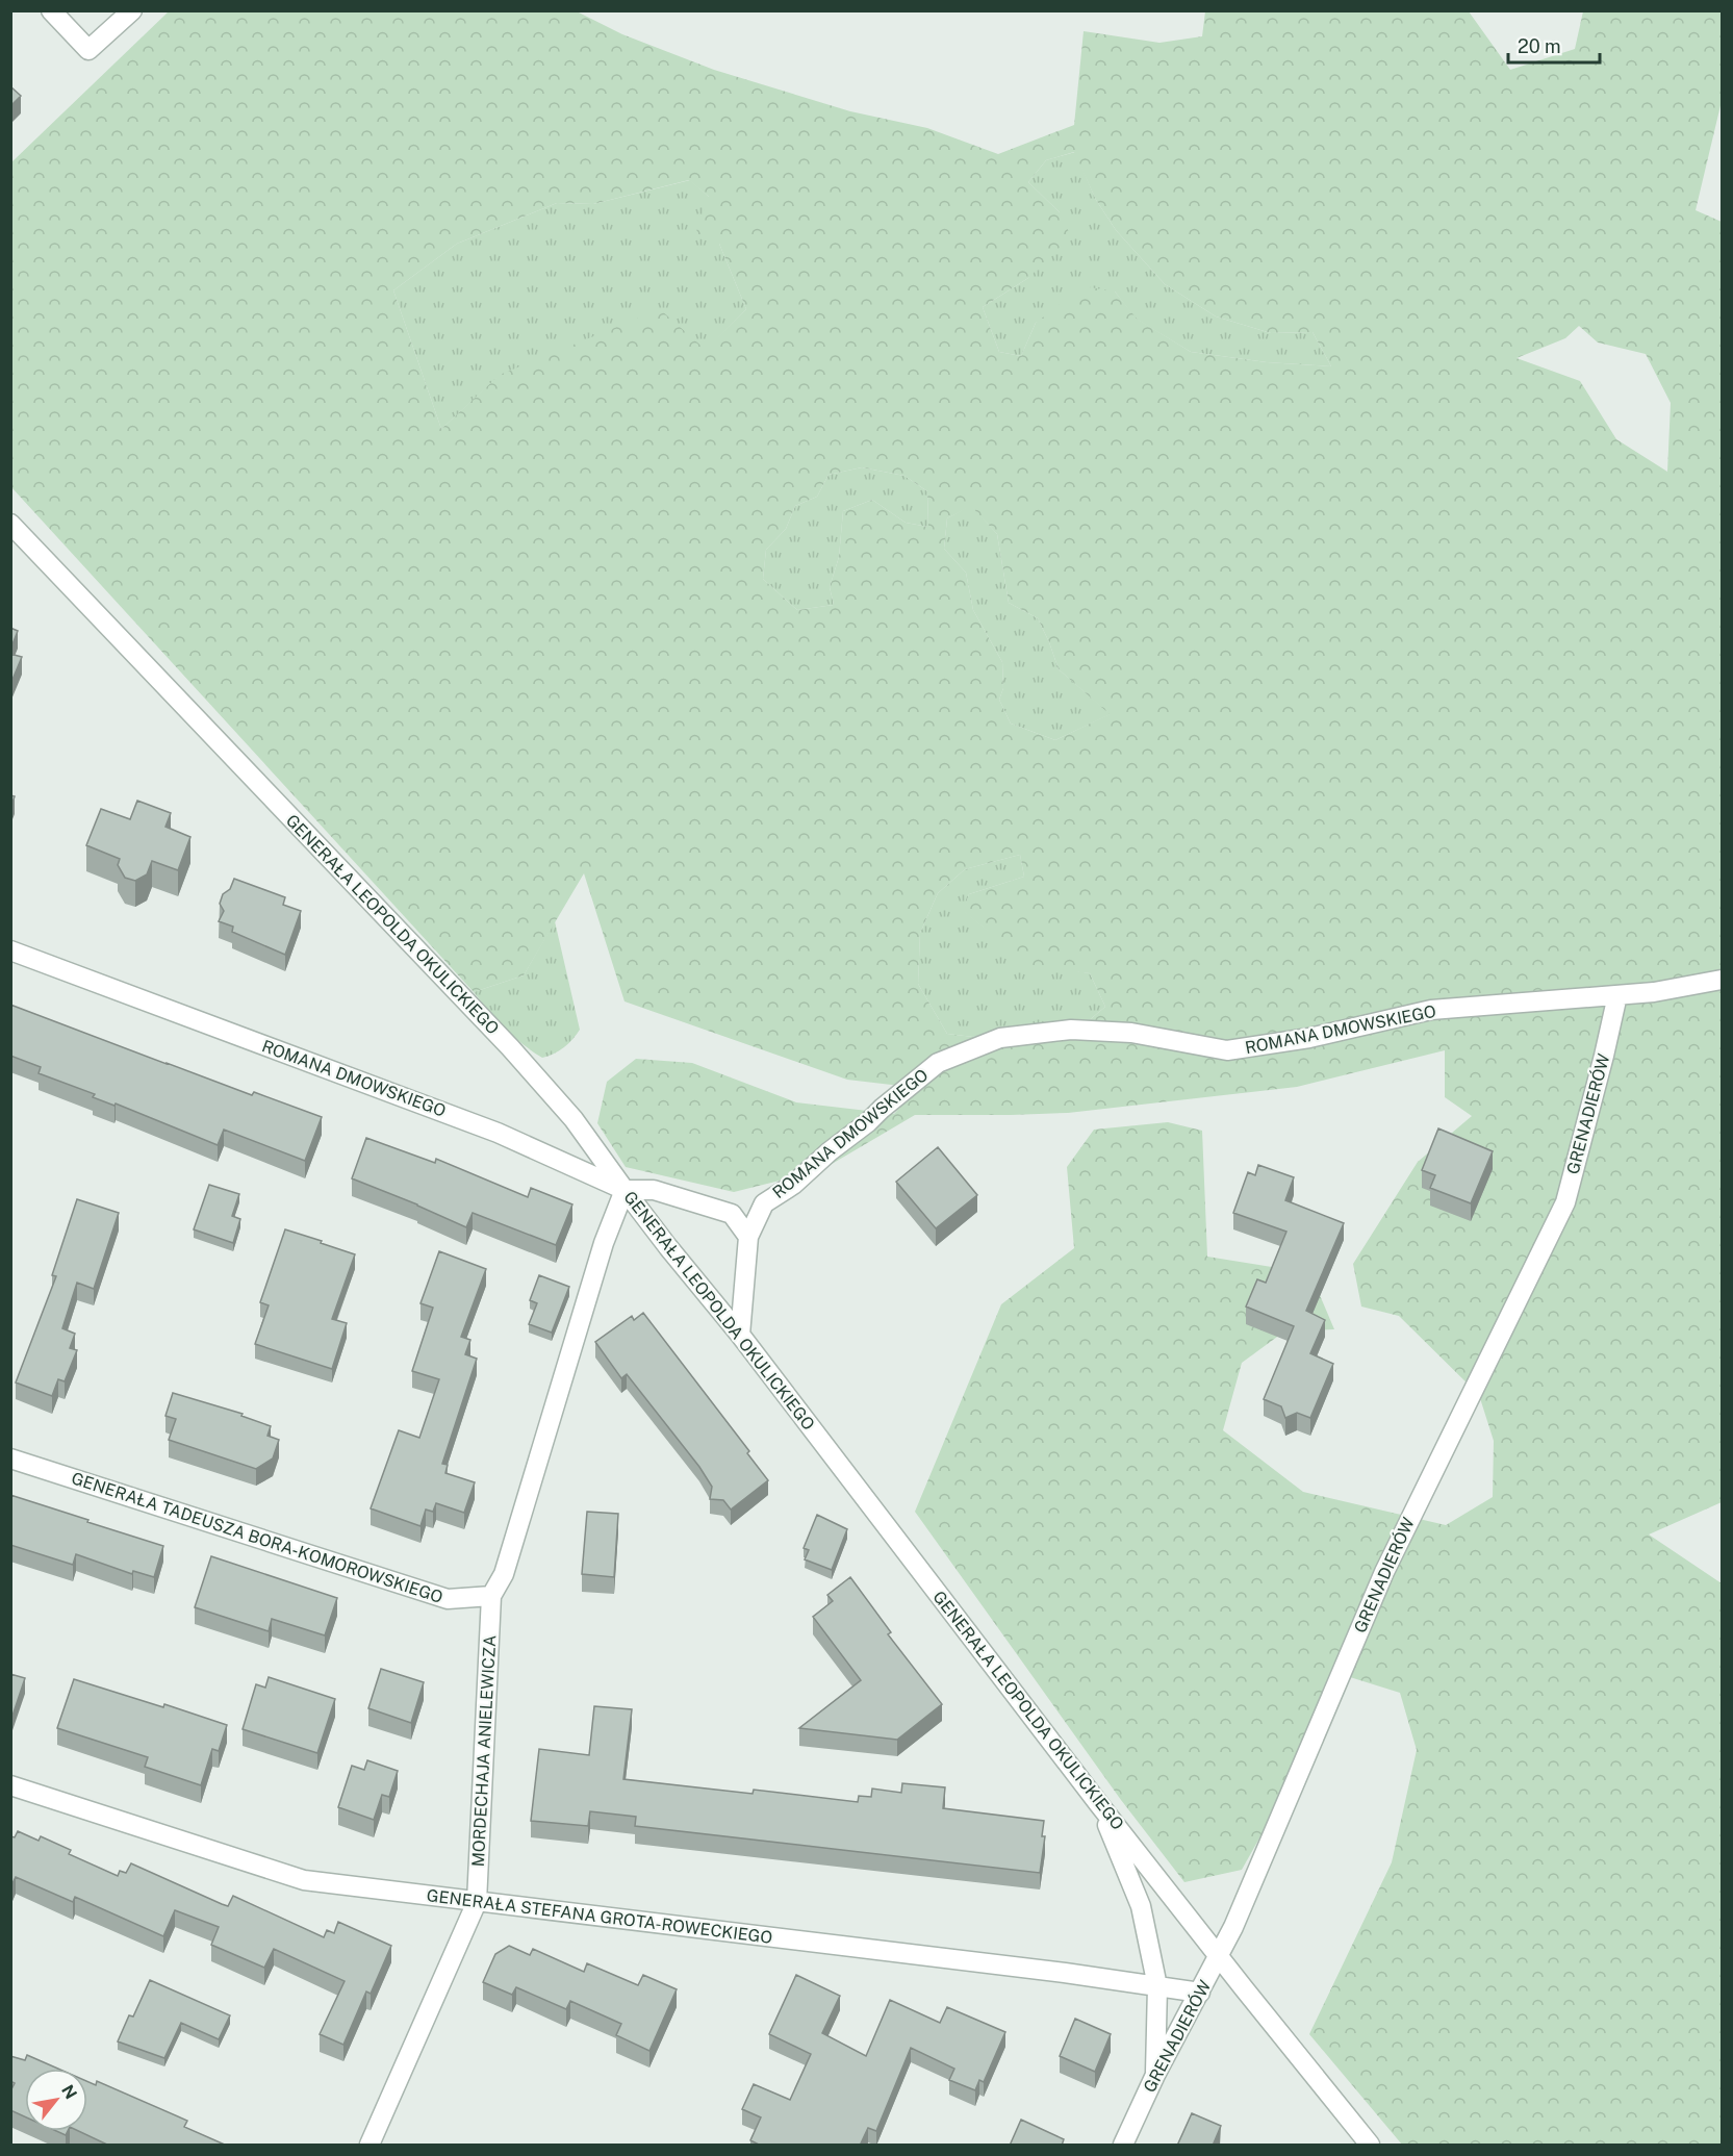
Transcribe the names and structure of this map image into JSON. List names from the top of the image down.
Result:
{
  "streets": {
    "street": [
      "GENERAŁA LEOPOLDA OKULICKIEGO",
      "ROMANA DMOWSKIEGO",
      "GRENADIERÓW",
      "GENERAŁA TADEUSZA BORA-KOMOROWSKIEGO",
      "MORDECHAJA ANIELEWICZA",
      "GENERAŁA STEFANA GROTA-ROWECKIEGO"
    ]
  },
  "crossings": [
    ["GENERAŁA LEOPOLDA OKULICKIEGO", "ROMANA DMOWSKIEGO"],
    ["GENERAŁA LEOPOLDA OKULICKIEGO", "GRENADIERÓW"],
    ["ROMANA DMOWSKIEGO", "GRENADIERÓW"],
    ["GRENADIERÓW", "GENERAŁA STEFANA GROTA-ROWECKIEGO"],
    ["GENERAŁA TADEUSZA BORA-KOMOROWSKIEGO", "MORDECHAJA ANIELEWICZA"],
    ["MORDECHAJA ANIELEWICZA", "GENERAŁA STEFANA GROTA-ROWECKIEGO"]
  ],
  "scale_bar": "20 m",
  "north": "top right"
}
